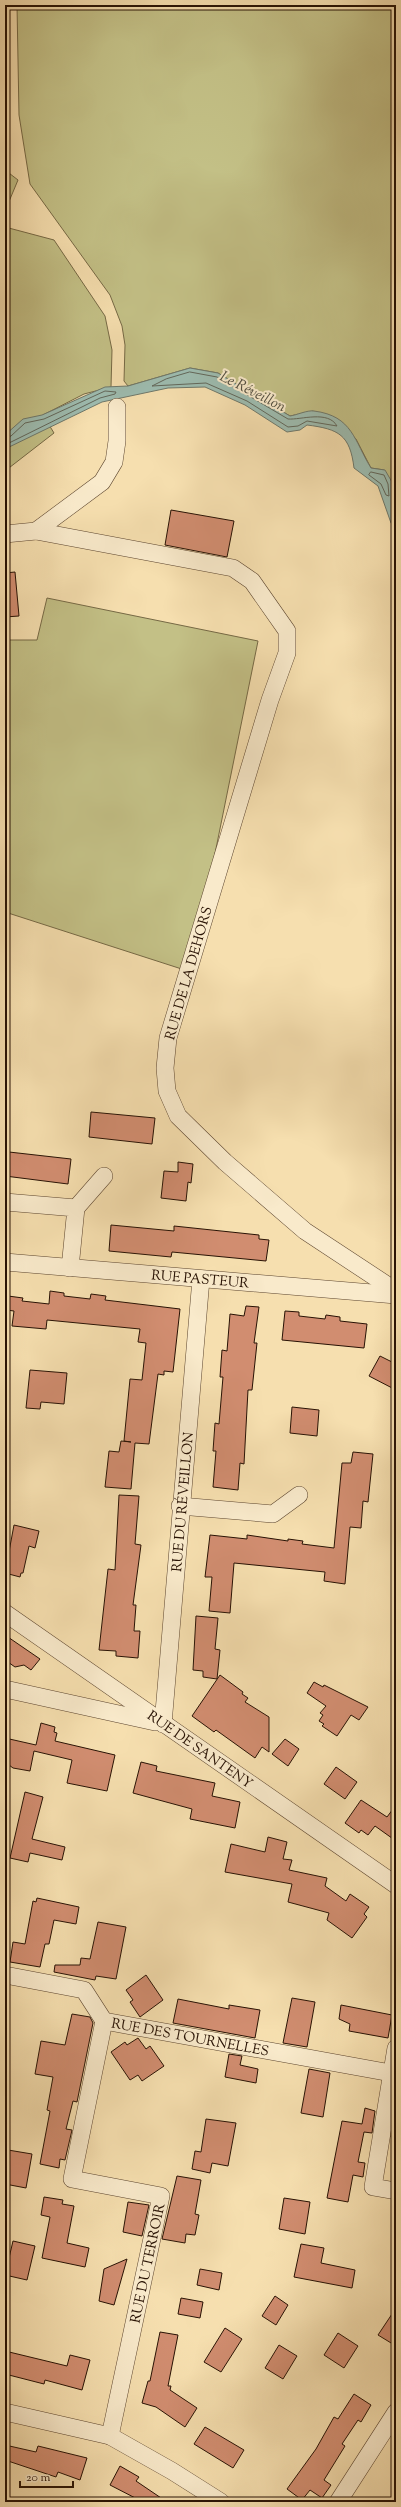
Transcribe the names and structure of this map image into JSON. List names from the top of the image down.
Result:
{
  "streets": {
    "street": [
      "RUE DE LA DEHORS",
      "RUE PASTEUR",
      "RUE DU RÉVEILLON",
      "RUE DE SANTENY",
      "RUE DES TOURNELLES",
      "RUE DU TERROIR"
    ]
  },
  "crossings": [
    ["RUE PASTEUR", "RUE DU RÉVEILLON"],
    ["RUE DU RÉVEILLON", "RUE DE SANTENY"],
    ["RUE DES TOURNELLES", "RUE DU TERROIR"]
  ],
  "water": ["Le Réveillon"],
  "scale_bar": "20 m"
}
